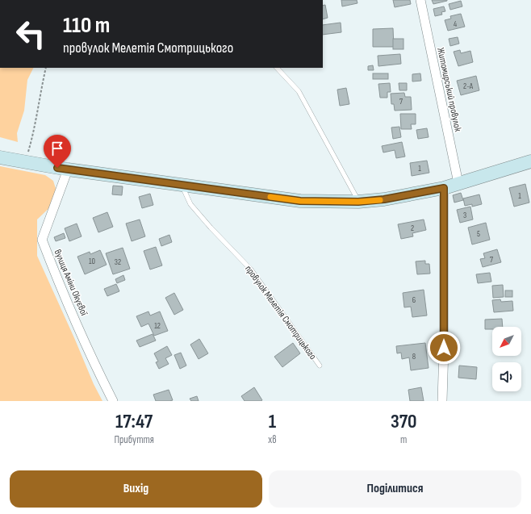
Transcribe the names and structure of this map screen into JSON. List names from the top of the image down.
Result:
{
  "streets": {
    "street": ["Житомирський провулок", "вулиця Аміни Окуєвої"],
    "lane": ["провулок Мелетія Смотрицького"]
  },
  "house_numbers": [
    "4",
    "2-А",
    "7",
    "1",
    "1",
    "3",
    "2",
    "5",
    "7",
    "10",
    "32",
    "6",
    "12",
    "8"
  ],
  "north": "bottom left",
  "page": {
    "turn": ["110 m", "провулок Мелетія Смотрицького"],
    "eta": [
      "17:47",
      "Прибуття",
      "1",
      "хв",
      "370",
      "m"
    ],
    "buttons": ["Вихід", "Поділитися"]
  }
}
